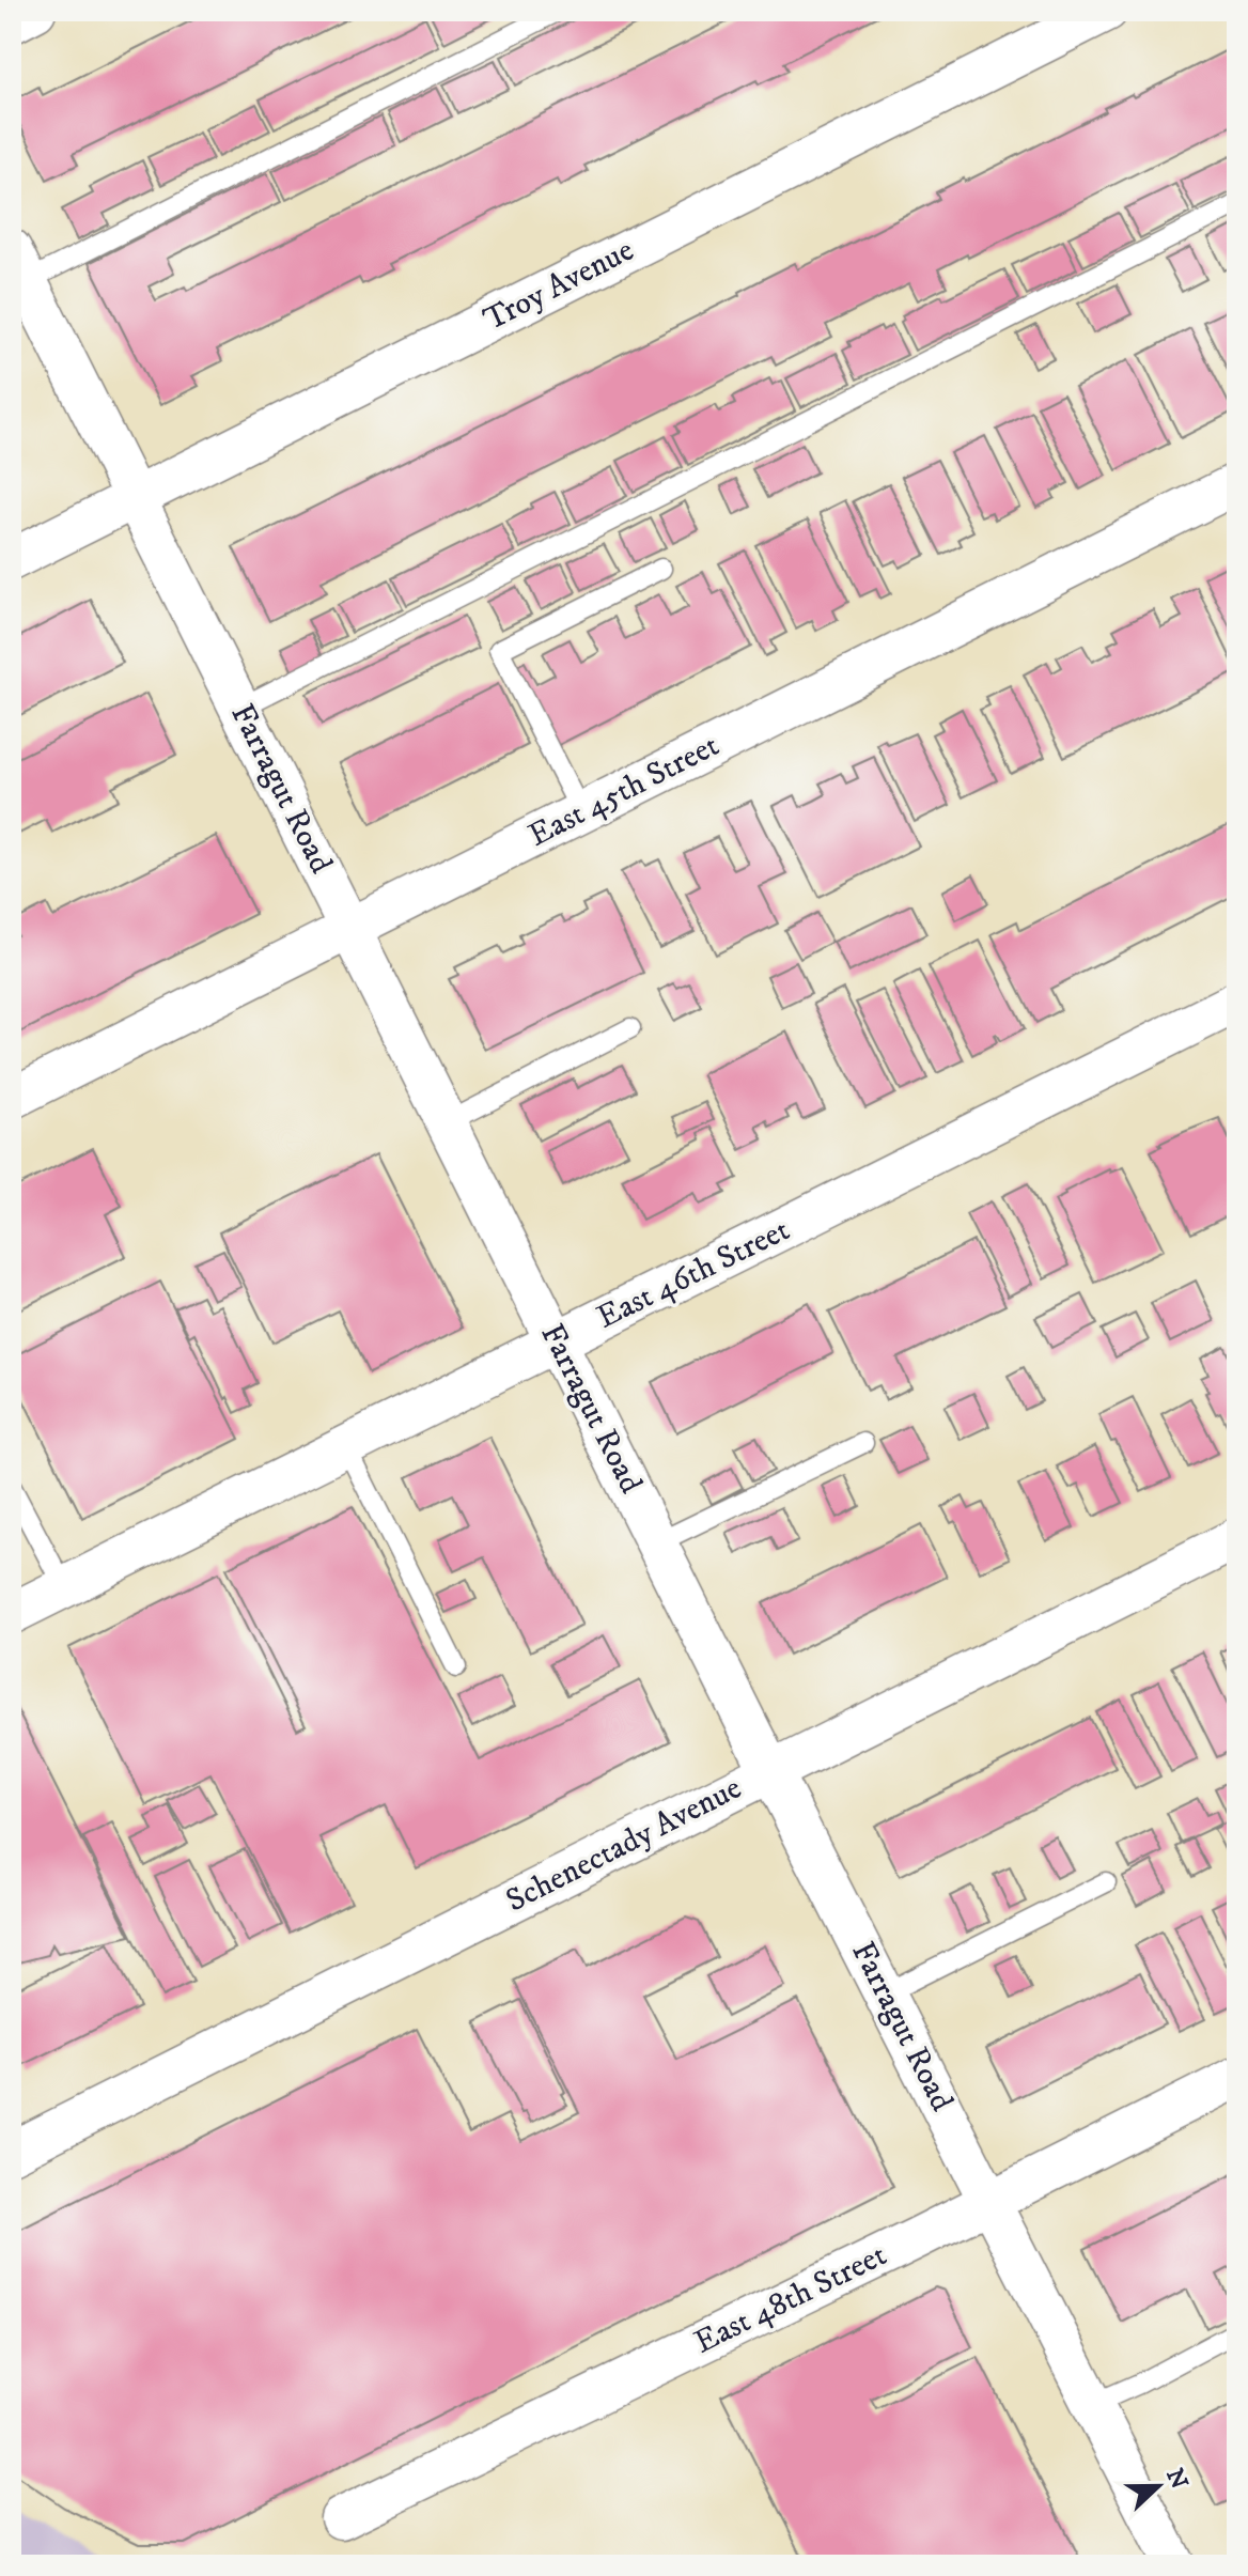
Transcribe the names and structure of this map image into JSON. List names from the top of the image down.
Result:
{
  "streets": {
    "street": [
      "Troy Avenue",
      "Farragut Road",
      "East 45th Street",
      "East 46th Street",
      "Schenectady Avenue",
      "East 48th Street"
    ]
  },
  "crossings": [
    ["Troy Avenue", "Farragut Road"],
    ["Farragut Road", "East 45th Street"],
    ["Farragut Road", "East 46th Street"],
    ["Farragut Road", "Schenectady Avenue"],
    ["Farragut Road", "East 48th Street"]
  ],
  "north": "right"
}
